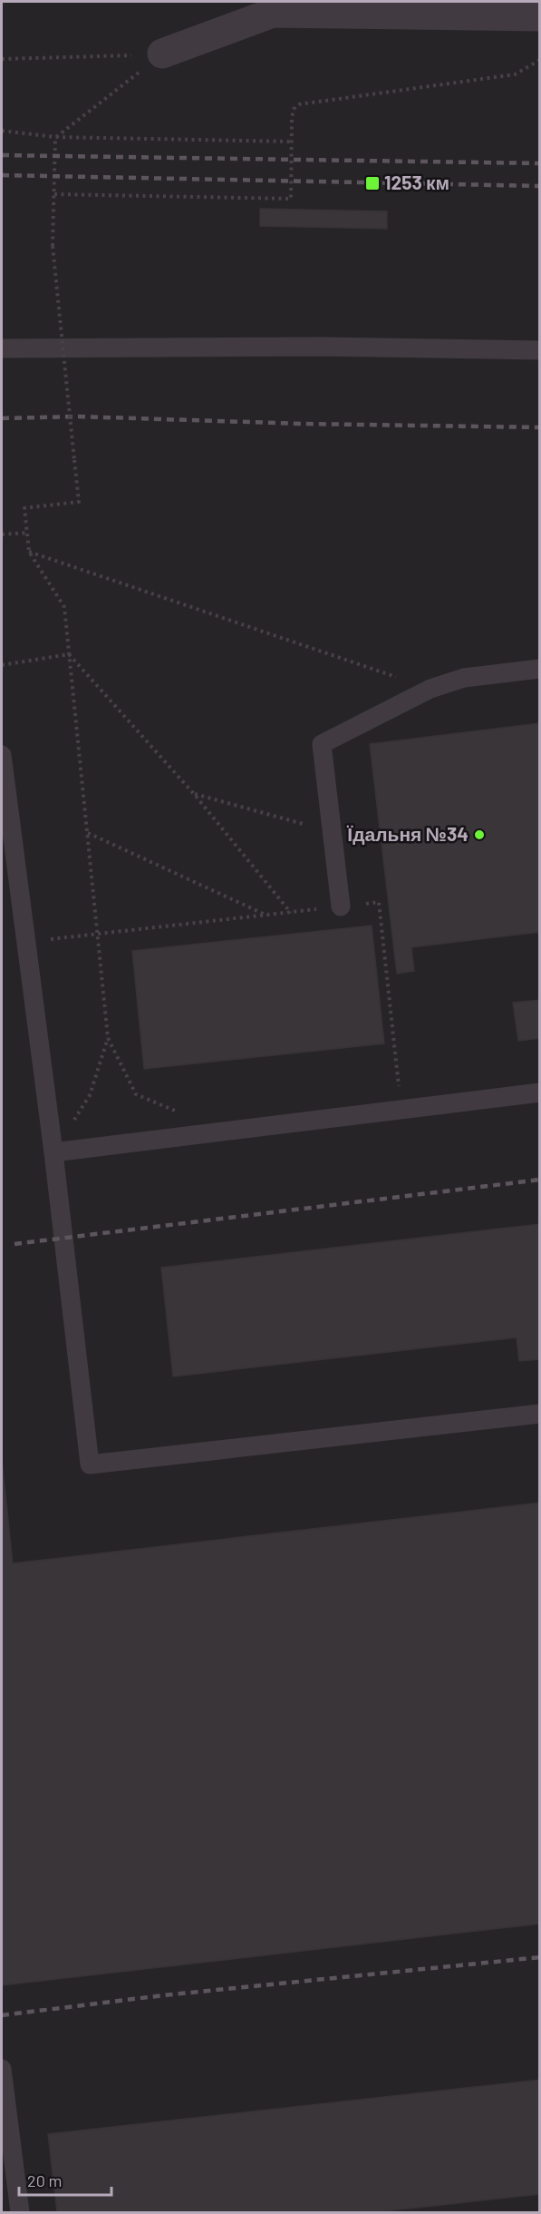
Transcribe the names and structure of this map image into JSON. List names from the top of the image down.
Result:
{
  "places": {
    "transit": ["1253 км"],
    "other": ["Їдальня №34"]
  },
  "scale_bar": "20 m"
}
